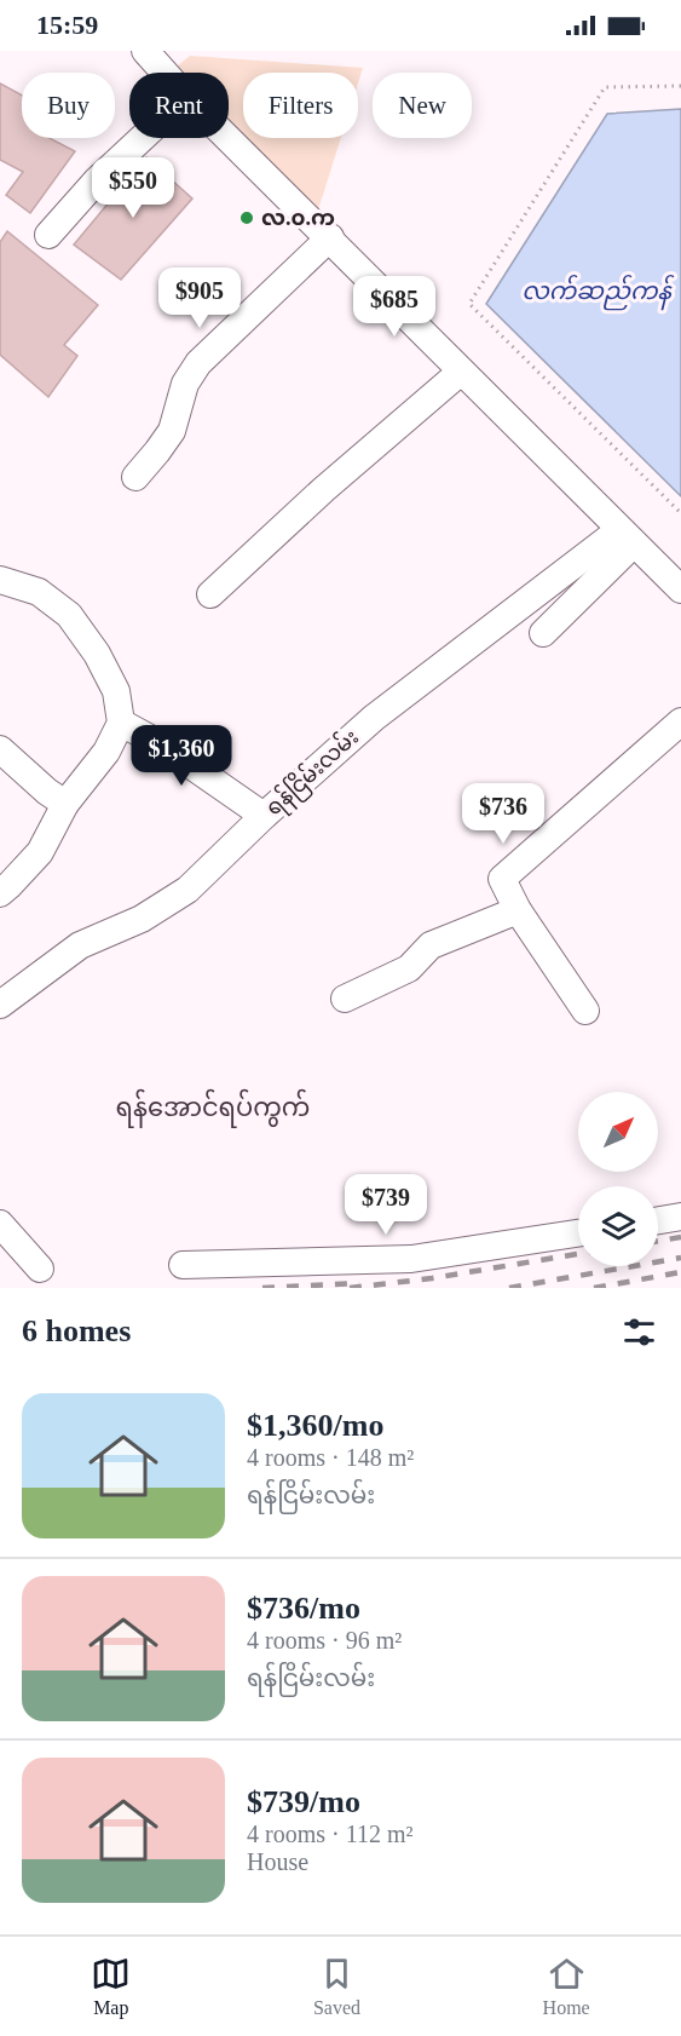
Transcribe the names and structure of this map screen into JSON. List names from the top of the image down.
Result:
{
  "streets": {
    "street": ["ရန်ငြိမ်းလမ်း"]
  },
  "districts": ["ရန်အောင်ရပ်ကွက်"],
  "water": ["လက်ဆည်ကန်"],
  "places": ["လ.၀.က"],
  "north": "top right",
  "page": {
    "status": "15:59",
    "chip": [
      "Buy",
      "Rent",
      "Filters",
      "New"
    ],
    "price": [
      "$550",
      "$905",
      "$685",
      "$1,360",
      "$736",
      "$739"
    ],
    "heading": "6 homes",
    "list": [
      {
        "name": "$1,360/mo",
        "note": "4 rooms · 148 m² · ရန်ငြိမ်းလမ်း"
      },
      {
        "name": "$736/mo",
        "note": "4 rooms · 96 m² · ရန်ငြိမ်းလမ်း"
      },
      {
        "name": "$739/mo",
        "note": "4 rooms · 112 m² · House"
      }
    ],
    "tabs": ["Map", "Saved", "Home"]
  }
}
